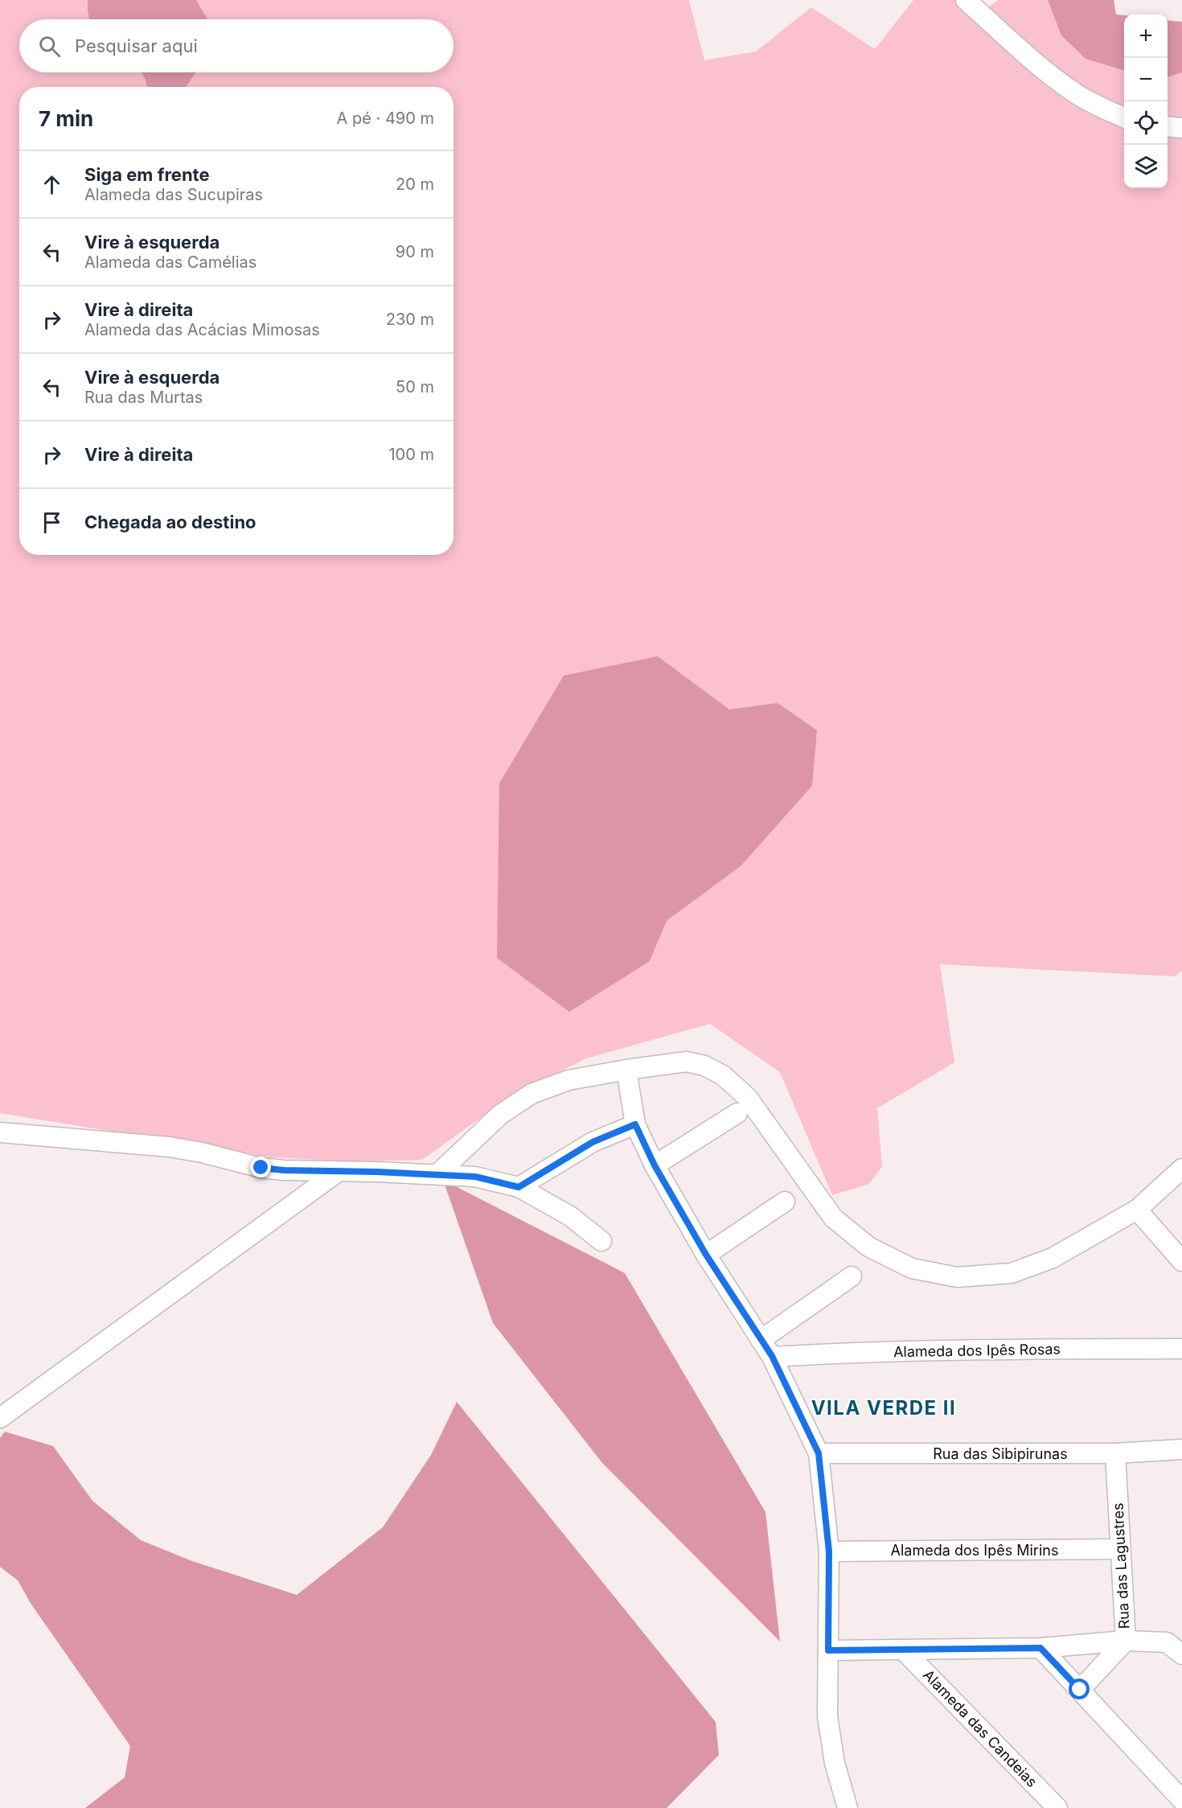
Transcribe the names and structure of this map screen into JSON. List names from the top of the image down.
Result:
{
  "streets": {
    "street": [
      "Alameda dos Ipês Rosas",
      "Rua das Sibipirunas",
      "Alameda dos Ipês Mirins",
      "Rua das Lagustres",
      "Alameda das Candeias"
    ]
  },
  "crossings": [
    ["Rua das Sibipirunas", "Rua das Lagustres"],
    ["Alameda dos Ipês Mirins", "Rua das Lagustres"]
  ],
  "districts": ["VILA VERDE II"],
  "page": {
    "map_buttons": ["+", "−"],
    "search": "Pesquisar aqui",
    "heading": ["7 min", "A pé · 490 m"],
    "list": [
      ["Siga em frente", "Alameda das Sucupiras", "20 m"],
      ["Vire à esquerda", "Alameda das Camélias", "90 m"],
      ["Vire à direita", "Alameda das Acácias Mimosas", "230 m"],
      ["Vire à esquerda", "Rua das Murtas", "50 m"],
      ["Vire à direita", "100 m"],
      "Chegada ao destino"
    ]
  }
}
